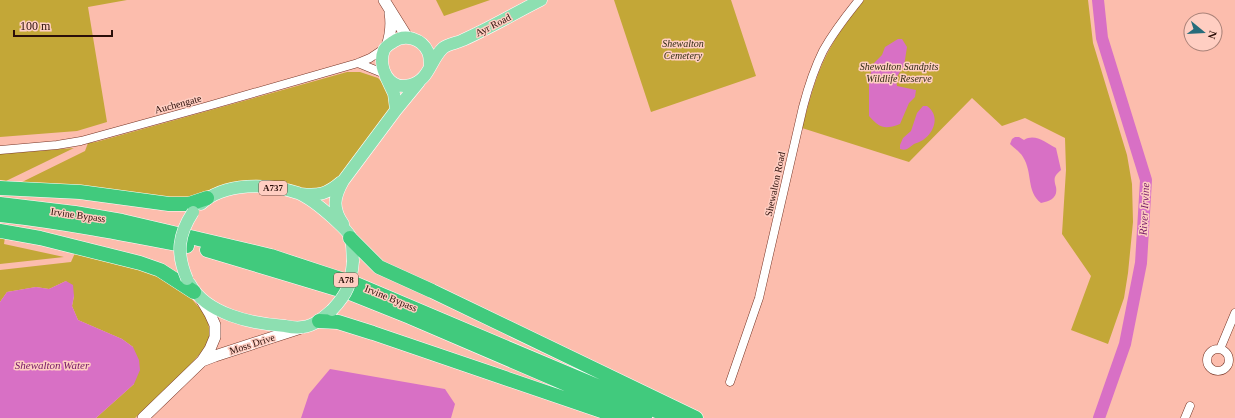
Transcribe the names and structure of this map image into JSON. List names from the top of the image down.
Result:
{
  "streets": {
    "highway": ["Irvine Bypass", "A78"],
    "main road": ["Ayr Road", "A737", "Moss Drive"],
    "street": ["Auchengate", "Shewalton Road"]
  },
  "crossings": [
    ["Ayr Road", "A737"],
    ["Auchengate", "A737"],
    ["A737", "Moss Drive"]
  ],
  "water": ["River Irvine", "Shewalton Water"],
  "parks": ["Shewalton Cemetery", "Shewalton Sandpits Wildlife Reserve"],
  "scale_bar": "100 m",
  "north": "right"
}
